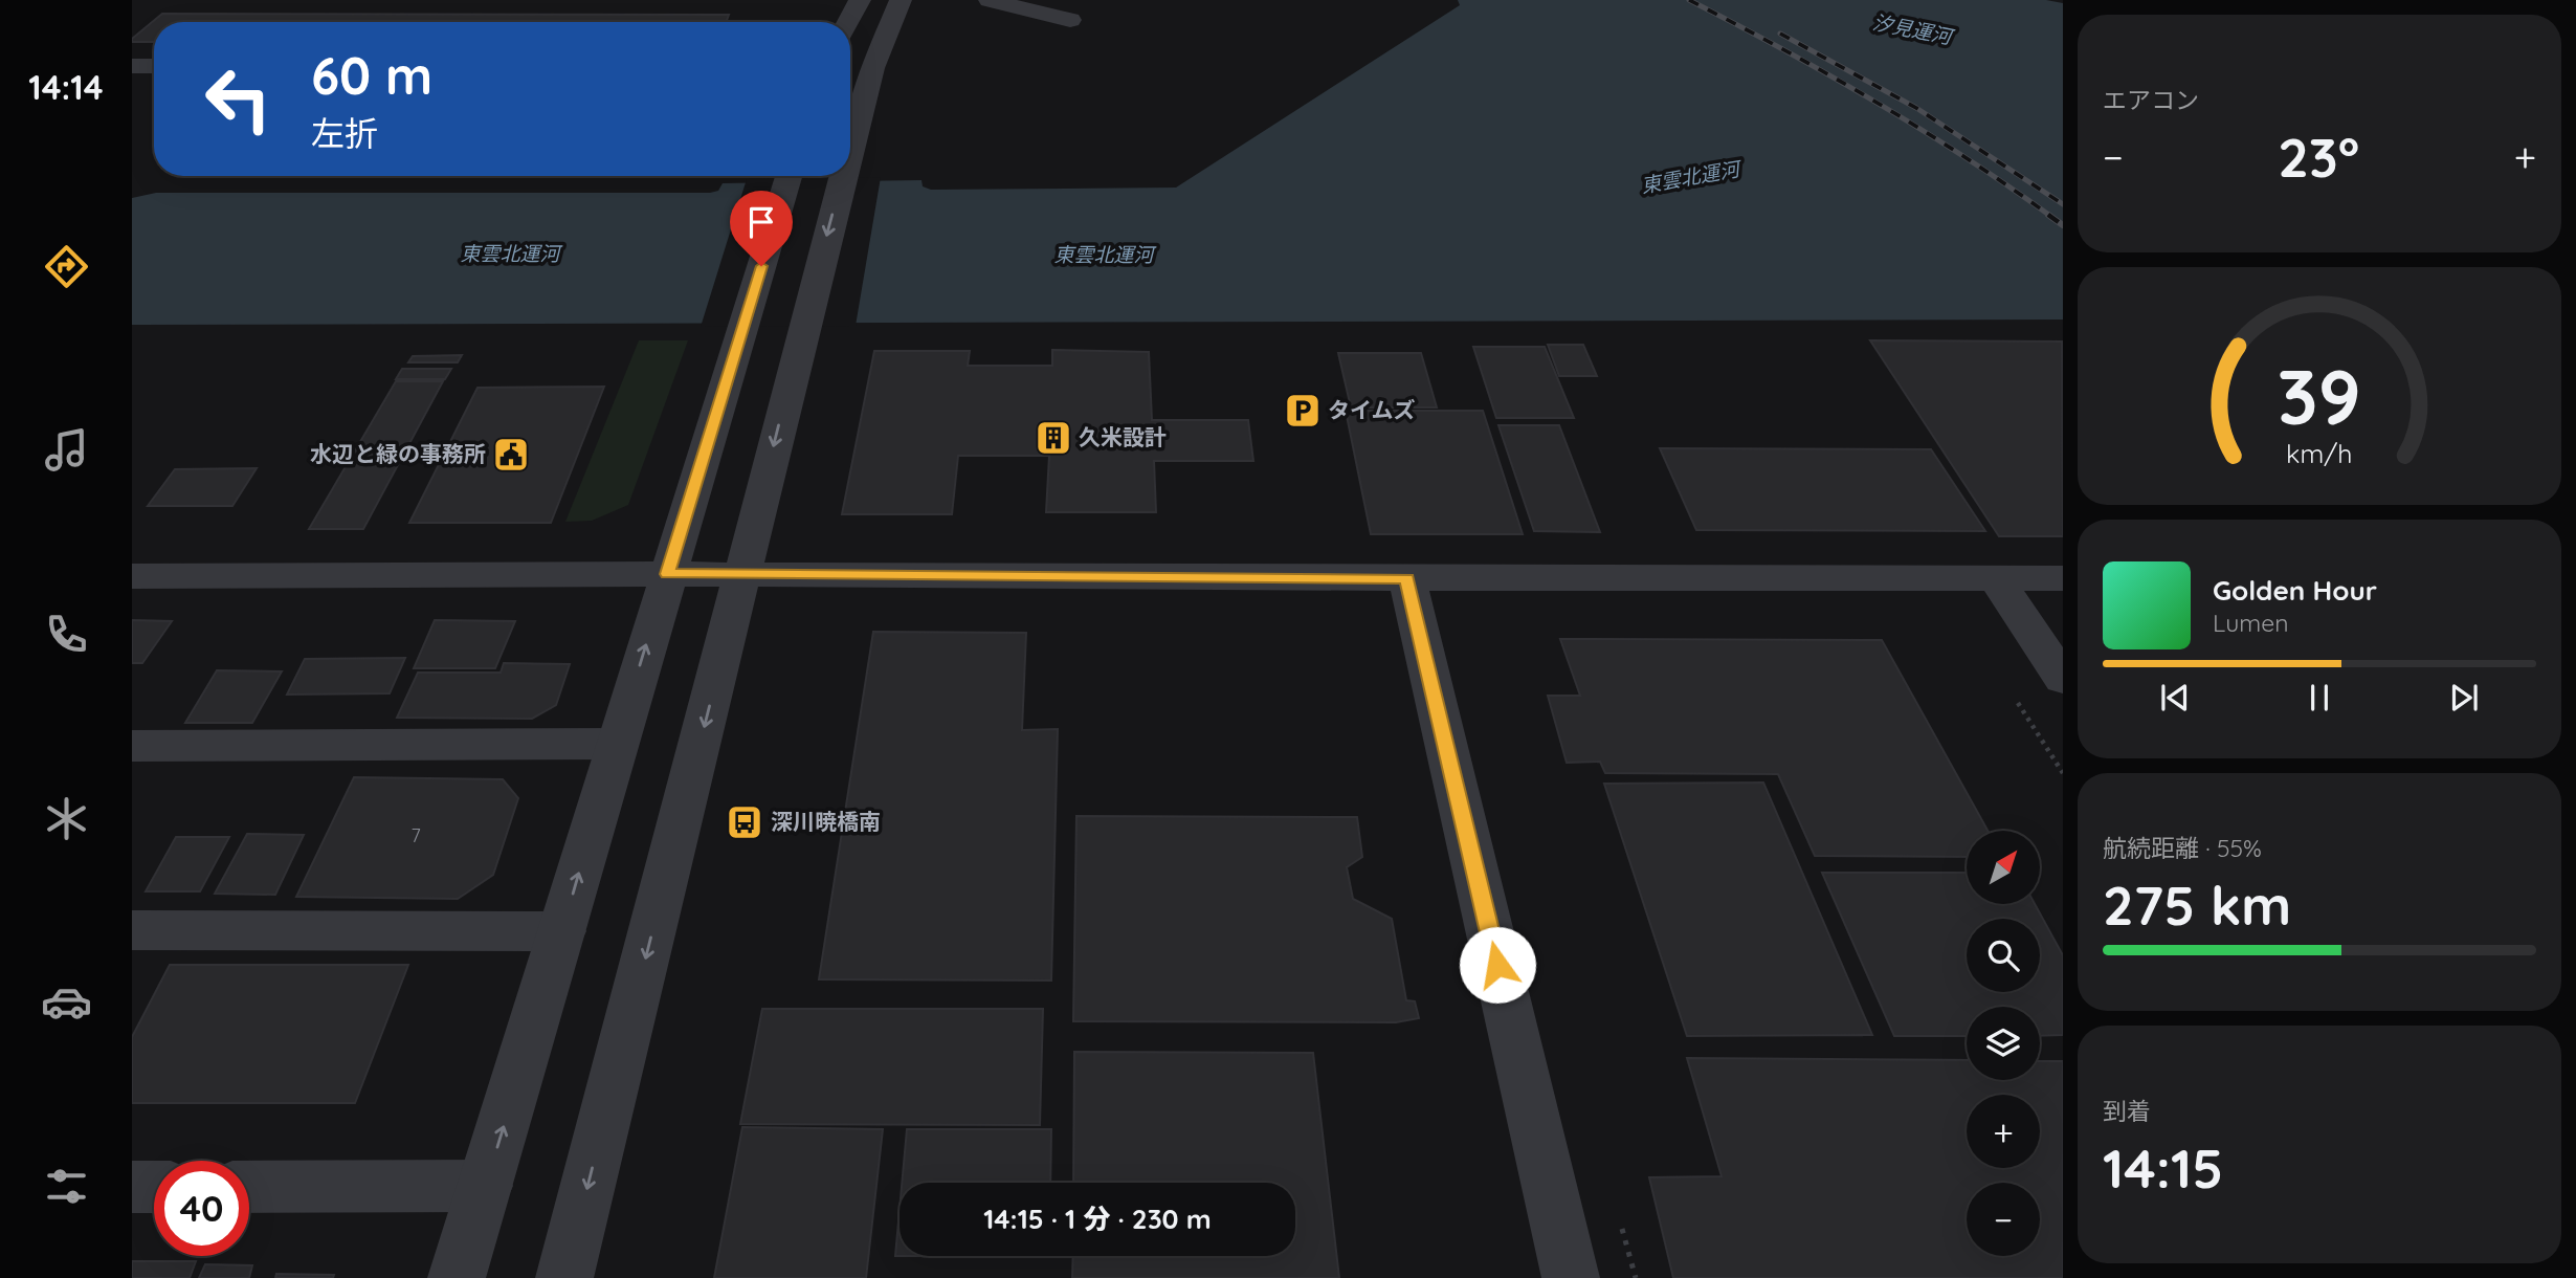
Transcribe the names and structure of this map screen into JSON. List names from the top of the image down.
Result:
{
  "water": ["汐見運河", "東雲北運河"],
  "places": {
    "parking": ["タイムズ"],
    "building": ["久米設計"],
    "public building": ["水辺と緑の事務所"],
    "bus stop": ["深川暁橋南"]
  },
  "house_numbers": ["7"],
  "north": "top right",
  "page": {
    "tabs": "14:14",
    "tile": [
      "エアコン",
      ["航続距離 · 55%", "275 km"],
      ["到着", "14:15"]
    ],
    "turn": ["60 m", "左折"],
    "heat": ["−", "23°", "+"],
    "song": ["Golden Hour", "Lumen"],
    "map_buttons": ["+", "−"],
    "limit": "40",
    "trip": "14:15 · 1 分 · 230 m",
    "gauge": ["39", "km/h"]
  }
}
